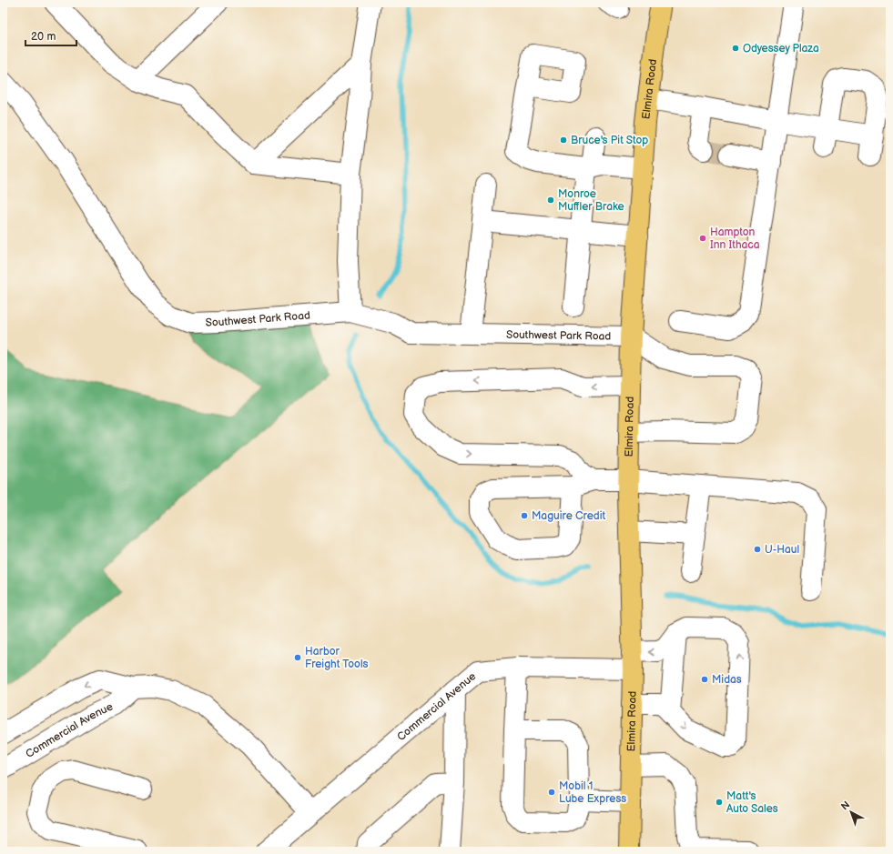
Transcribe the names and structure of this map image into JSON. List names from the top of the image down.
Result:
{
  "streets": {
    "highway": ["Elmira Road"],
    "street": ["Southwest Park Road", "Commercial Avenue"]
  },
  "crossings": [
    ["Elmira Road", "Southwest Park Road"],
    ["Elmira Road", "Commercial Avenue"]
  ],
  "places": [
    "Odyessey Plaza",
    "Bruce's Pit Stop",
    "Monroe Muffler Brake",
    "Hampton Inn Ithaca",
    "Maguire Credit",
    "U-Haul",
    "Harbor Freight Tools",
    "Midas",
    "Mobil 1 Lube Express",
    "Matt's Auto Sales"
  ],
  "scale_bar": "20 m",
  "north": "top left"
}
